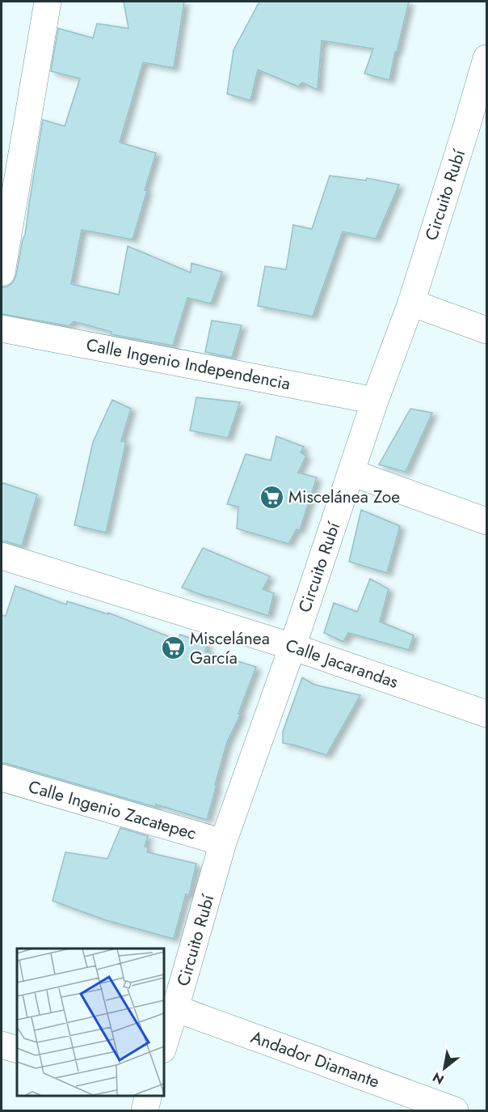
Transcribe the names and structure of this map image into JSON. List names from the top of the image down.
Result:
{
  "streets": {
    "street": [
      "Circuito Rubí",
      "Calle Ingenio Independencia",
      "Calle Jacarandas",
      "Calle Ingenio Zacatepec",
      "Andador Diamante"
    ]
  },
  "crossings": [
    ["Circuito Rubí", "Calle Ingenio Independencia"],
    ["Circuito Rubí", "Calle Jacarandas"],
    ["Circuito Rubí", "Calle Ingenio Zacatepec"],
    ["Circuito Rubí", "Andador Diamante"]
  ],
  "places": {
    "supermarket": ["Miscelánea Zoe", "Miscelánea García"]
  },
  "north": "bottom left"
}
